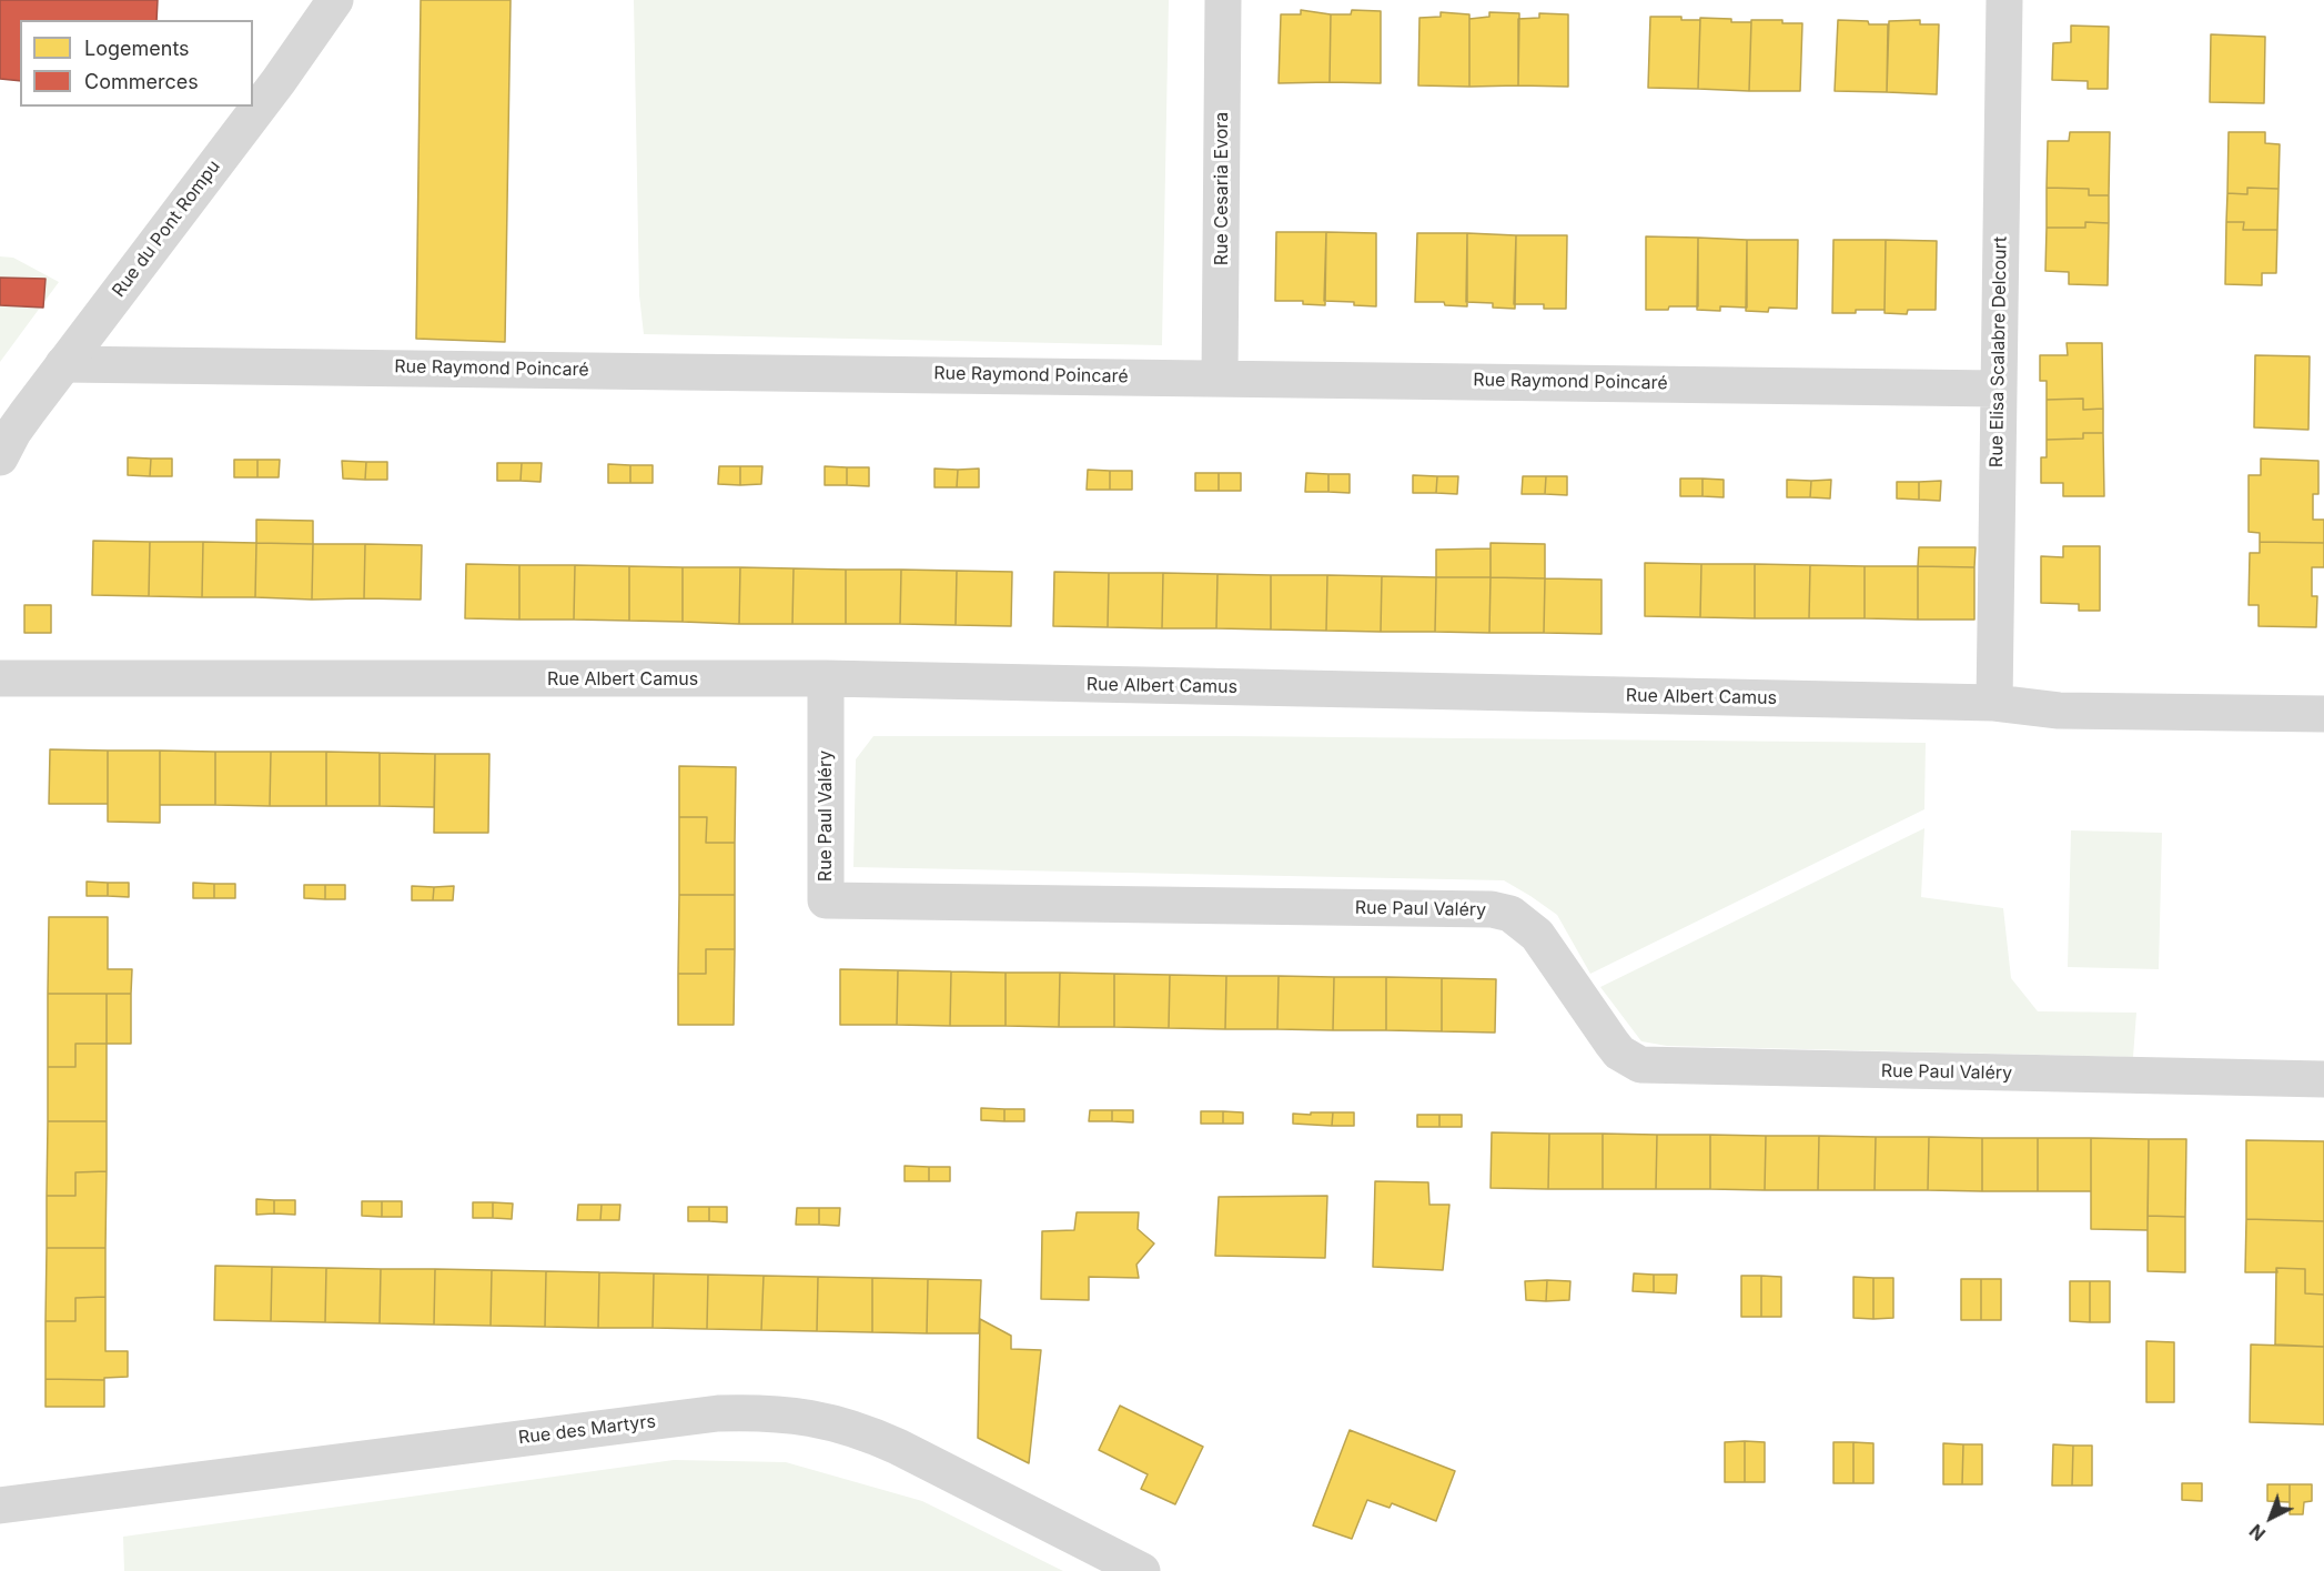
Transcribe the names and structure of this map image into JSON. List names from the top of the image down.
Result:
{
  "streets": {
    "street": [
      "Rue Cesaria Evora",
      "Rue du Pont Rompu",
      "Rue Elisa Scalabre Delcourt",
      "Rue Raymond Poincaré",
      "Rue Albert Camus",
      "Rue Paul Valéry",
      "Rue des Martyrs"
    ]
  },
  "crossings": [
    ["Rue Cesaria Evora", "Rue Raymond Poincaré"],
    ["Rue du Pont Rompu", "Rue Raymond Poincaré"],
    ["Rue Elisa Scalabre Delcourt", "Rue Raymond Poincaré"],
    ["Rue Elisa Scalabre Delcourt", "Rue Albert Camus"],
    ["Rue Albert Camus", "Rue Paul Valéry"]
  ],
  "legend": ["Logements", "Commerces"],
  "north": "bottom left"
}
